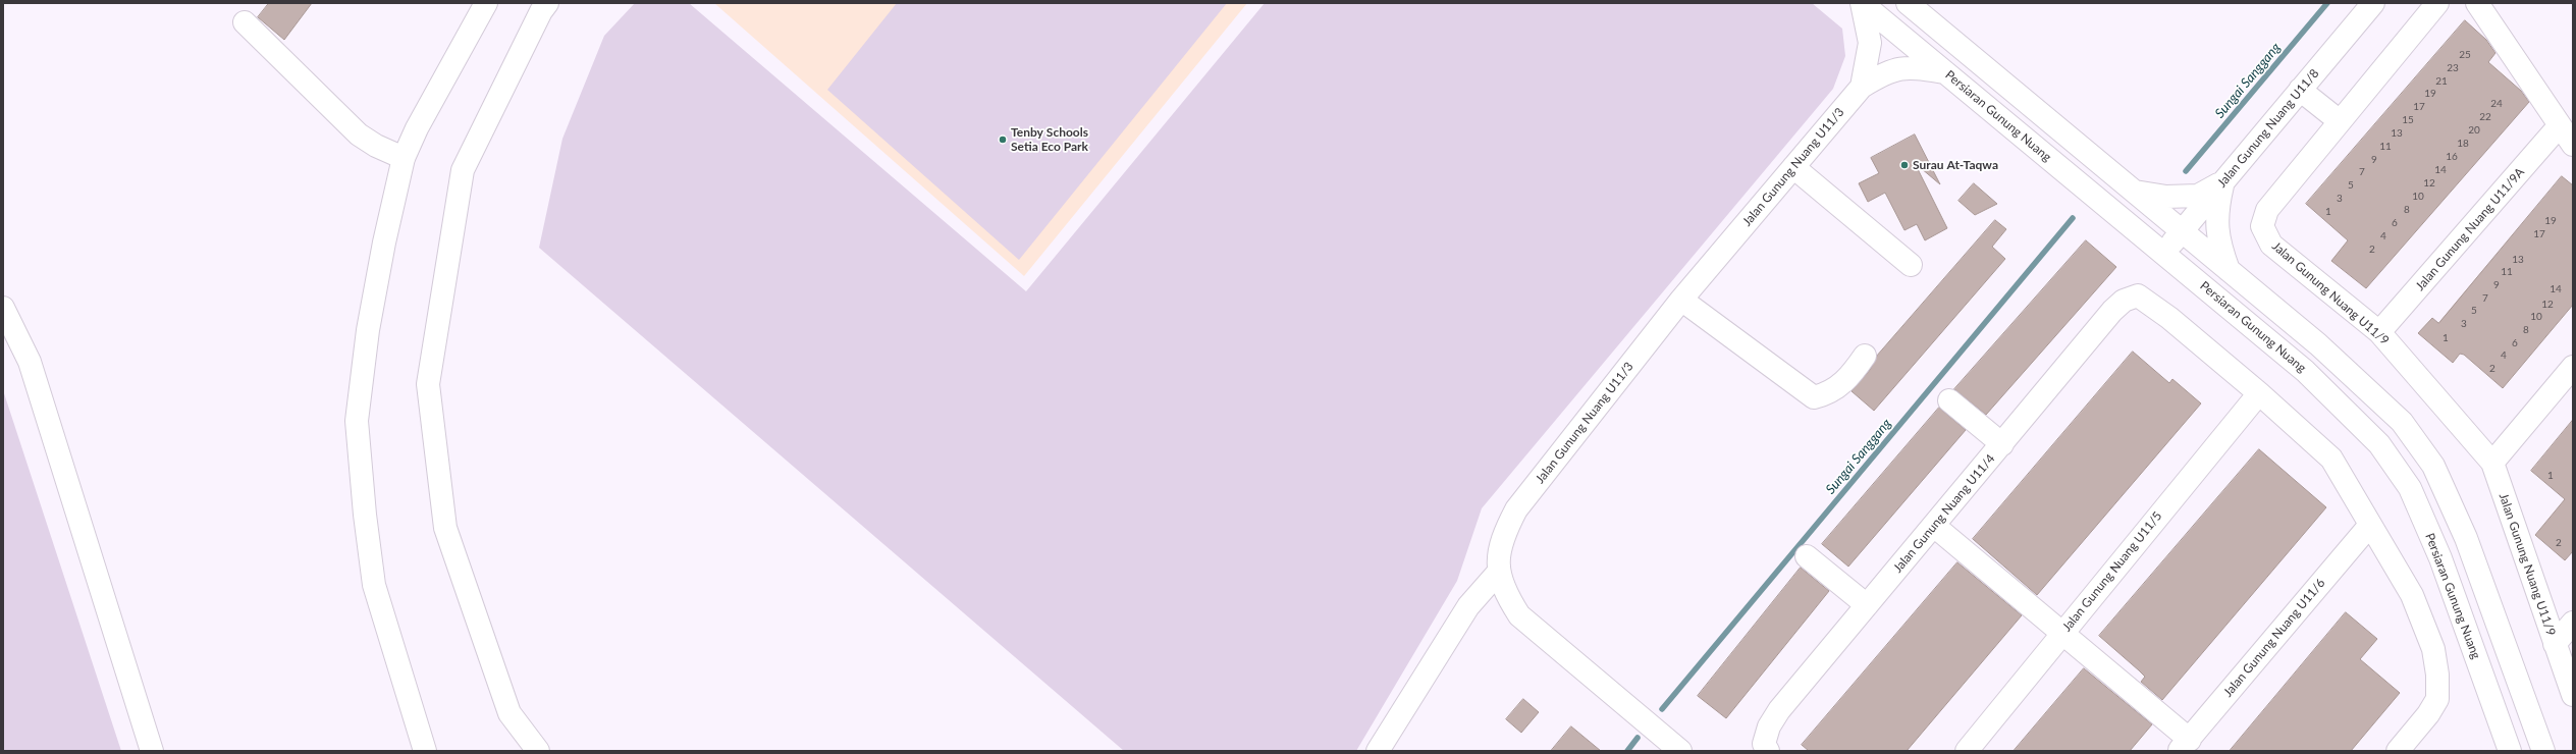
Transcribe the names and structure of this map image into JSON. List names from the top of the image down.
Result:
{
  "streets": {
    "main road": [
      "Persiaran Gunung Nuang",
      "Jalan Gunung Nuang U11/8",
      "Jalan Gunung Nuang U11/3",
      "Jalan Gunung Nuang U11/9A",
      "Jalan Gunung Nuang U11/9",
      "Jalan Gunung Nuang U11/4",
      "Jalan Gunung Nuang U11/5",
      "Jalan Gunung Nuang U11/6"
    ]
  },
  "crossings": [
    ["Persiaran Gunung Nuang", "Jalan Gunung Nuang U11/8"],
    ["Persiaran Gunung Nuang", "Jalan Gunung Nuang U11/3"],
    ["Jalan Gunung Nuang U11/9A", "Jalan Gunung Nuang U11/9"],
    ["Jalan Gunung Nuang U11/4", "Jalan Gunung Nuang U11/5"]
  ],
  "water": ["Sungai Sanggang"],
  "places": ["Tenby Schools Setia Eco Park", "Surau At-Taqwa"],
  "house_numbers": [
    "25",
    "23",
    "21",
    "19",
    "24",
    "17",
    "22",
    "15",
    "20",
    "13",
    "18",
    "11",
    "16",
    "9",
    "14",
    "7",
    "12",
    "5",
    "10",
    "3",
    "8",
    "1",
    "19",
    "6",
    "17",
    "4",
    "2",
    "13",
    "11",
    "9",
    "14",
    "7",
    "12",
    "5",
    "10",
    "3",
    "8",
    "1",
    "6",
    "4",
    "2",
    "1",
    "2"
  ]
}
